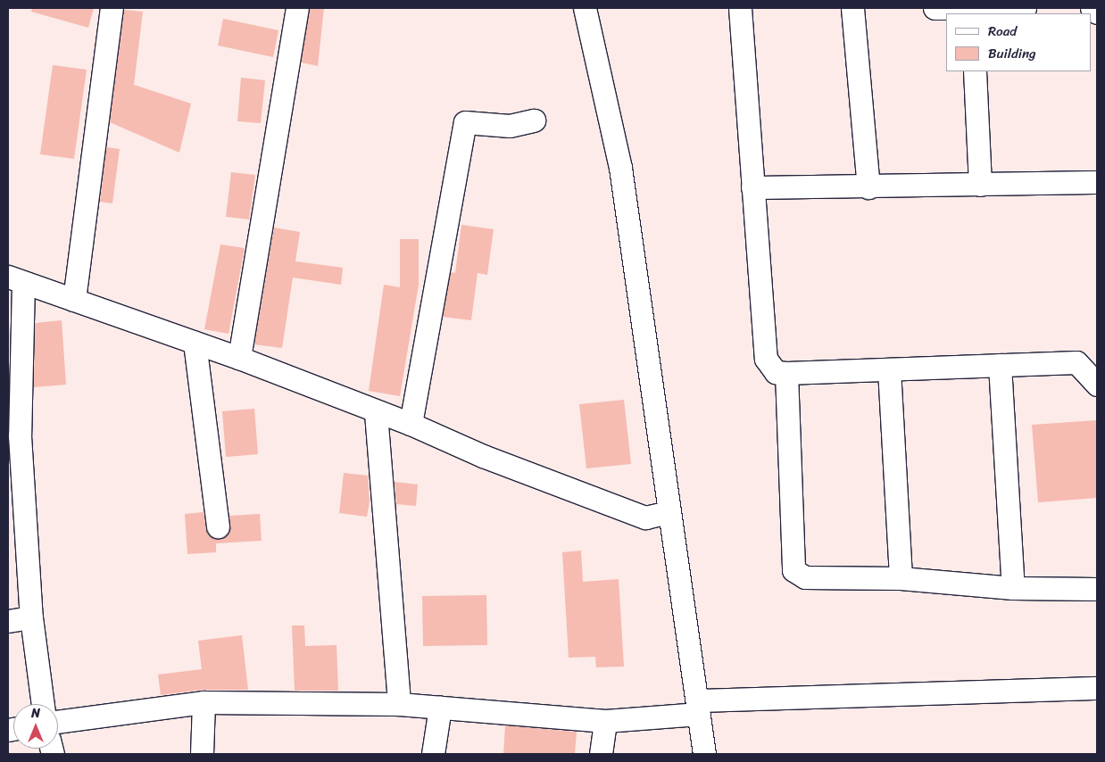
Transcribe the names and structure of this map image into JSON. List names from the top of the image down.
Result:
{
  "legend": ["Road", "Building"],
  "north": "top"
}
